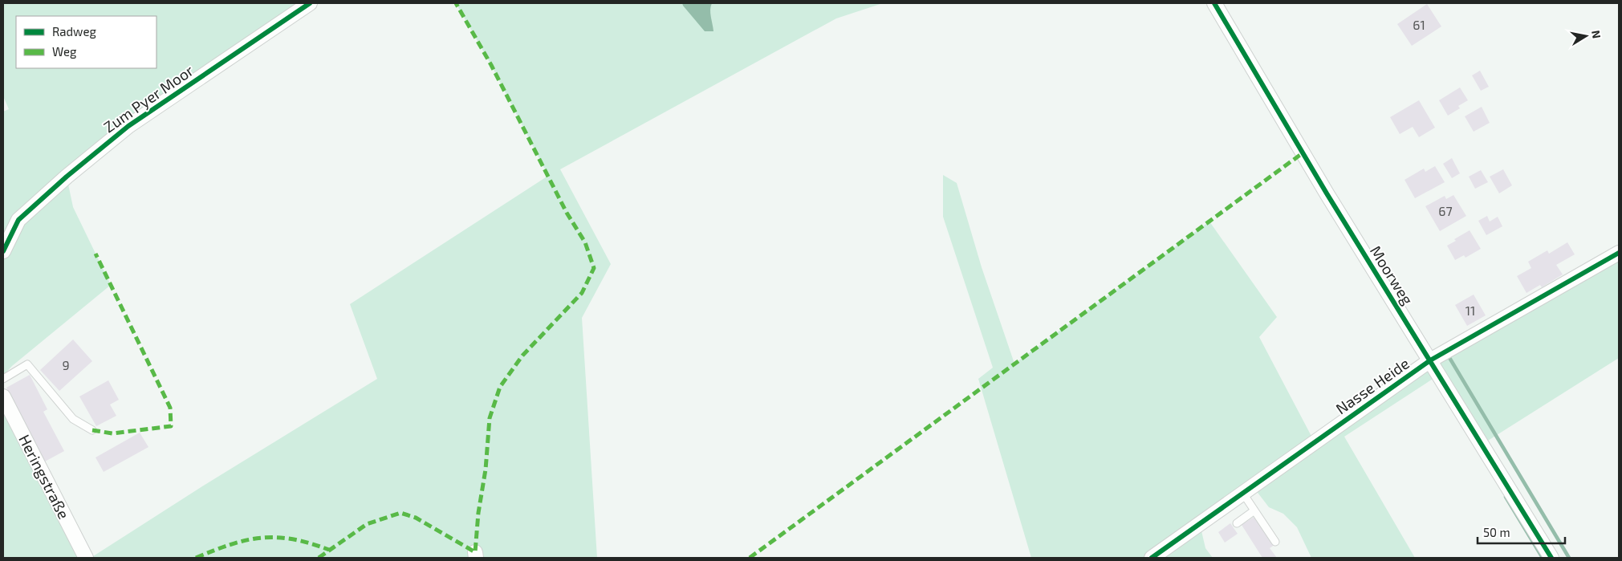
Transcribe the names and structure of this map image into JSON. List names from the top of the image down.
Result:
{
  "streets": {
    "street": [
      "Zum Pyer Moor",
      "Moorweg",
      "Nasse Heide",
      "Heringstraße"
    ]
  },
  "crossings": [
    ["Moorweg", "Nasse Heide"]
  ],
  "house_numbers": [
    "61",
    "67",
    "11",
    "9"
  ],
  "legend": ["Radweg", "Weg"],
  "scale_bar": "50 m",
  "north": "right"
}
